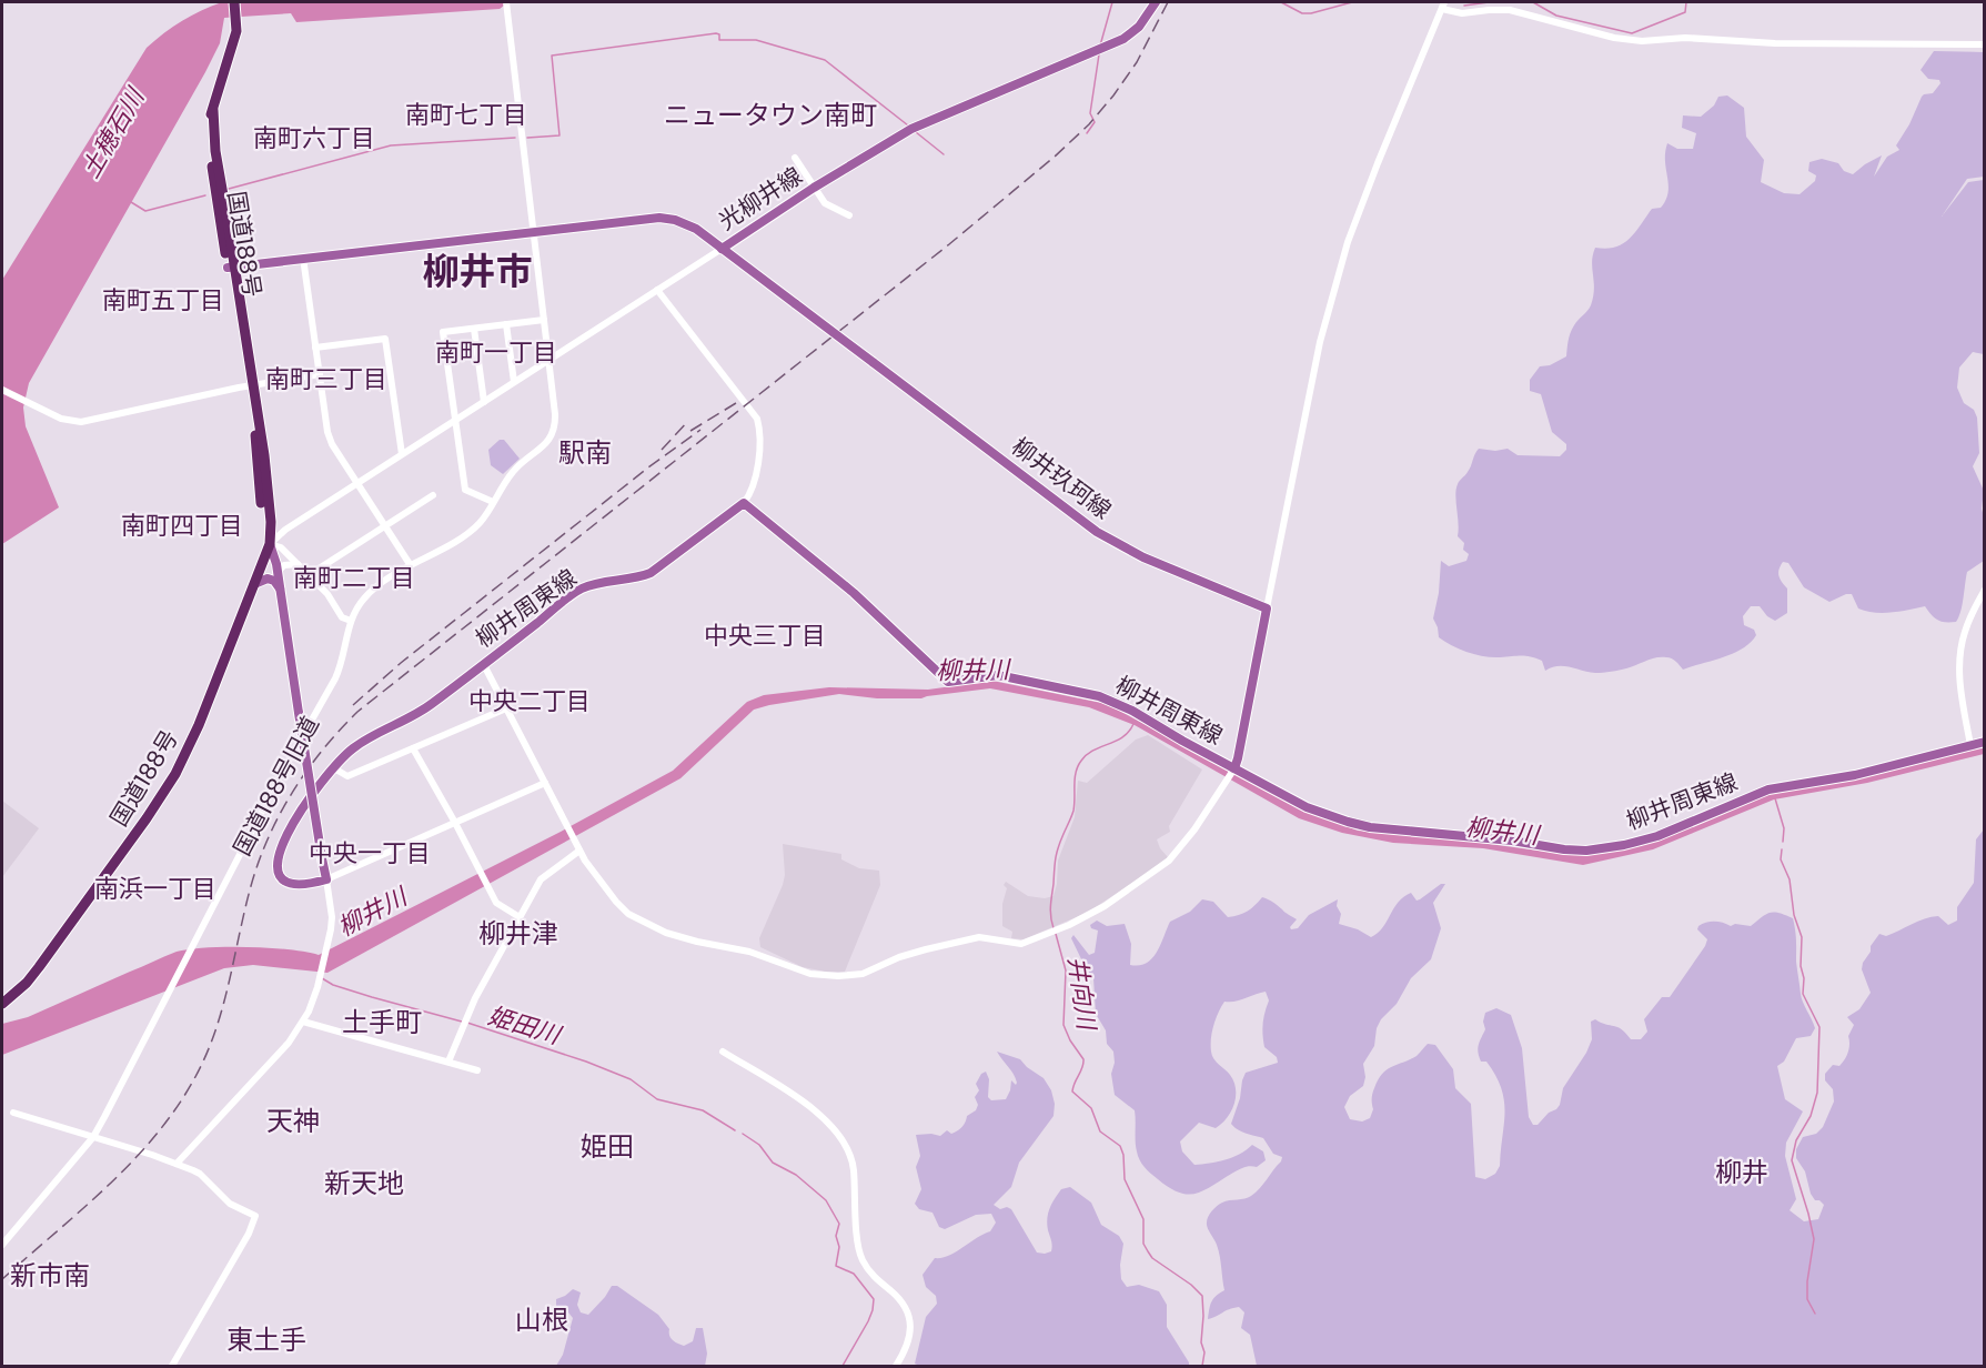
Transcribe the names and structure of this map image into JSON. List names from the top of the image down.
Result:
{
  "streets": {
    "highway": ["国道188号"],
    "main road": ["光柳井線", "柳井玖珂線", "柳井周東線"],
    "street": ["国道188号旧道"]
  },
  "crossings": [
    ["光柳井線", "国道188号"],
    ["光柳井線", "柳井玖珂線"]
  ],
  "districts": [
    "南町七丁目",
    "ニュータウン南町",
    "南町六丁目",
    "柳井市",
    "南町五丁目",
    "南町一丁目",
    "南町三丁目",
    "駅南",
    "南町四丁目",
    "南町二丁目",
    "中央三丁目",
    "中央二丁目",
    "中央一丁目",
    "南浜一丁目",
    "柳井津",
    "土手町",
    "天神",
    "姫田",
    "柳井",
    "新天地",
    "新市南",
    "山根",
    "東土手"
  ],
  "water": [
    "土穂石川",
    "柳井川",
    "井向川",
    "姫田川"
  ]
}
